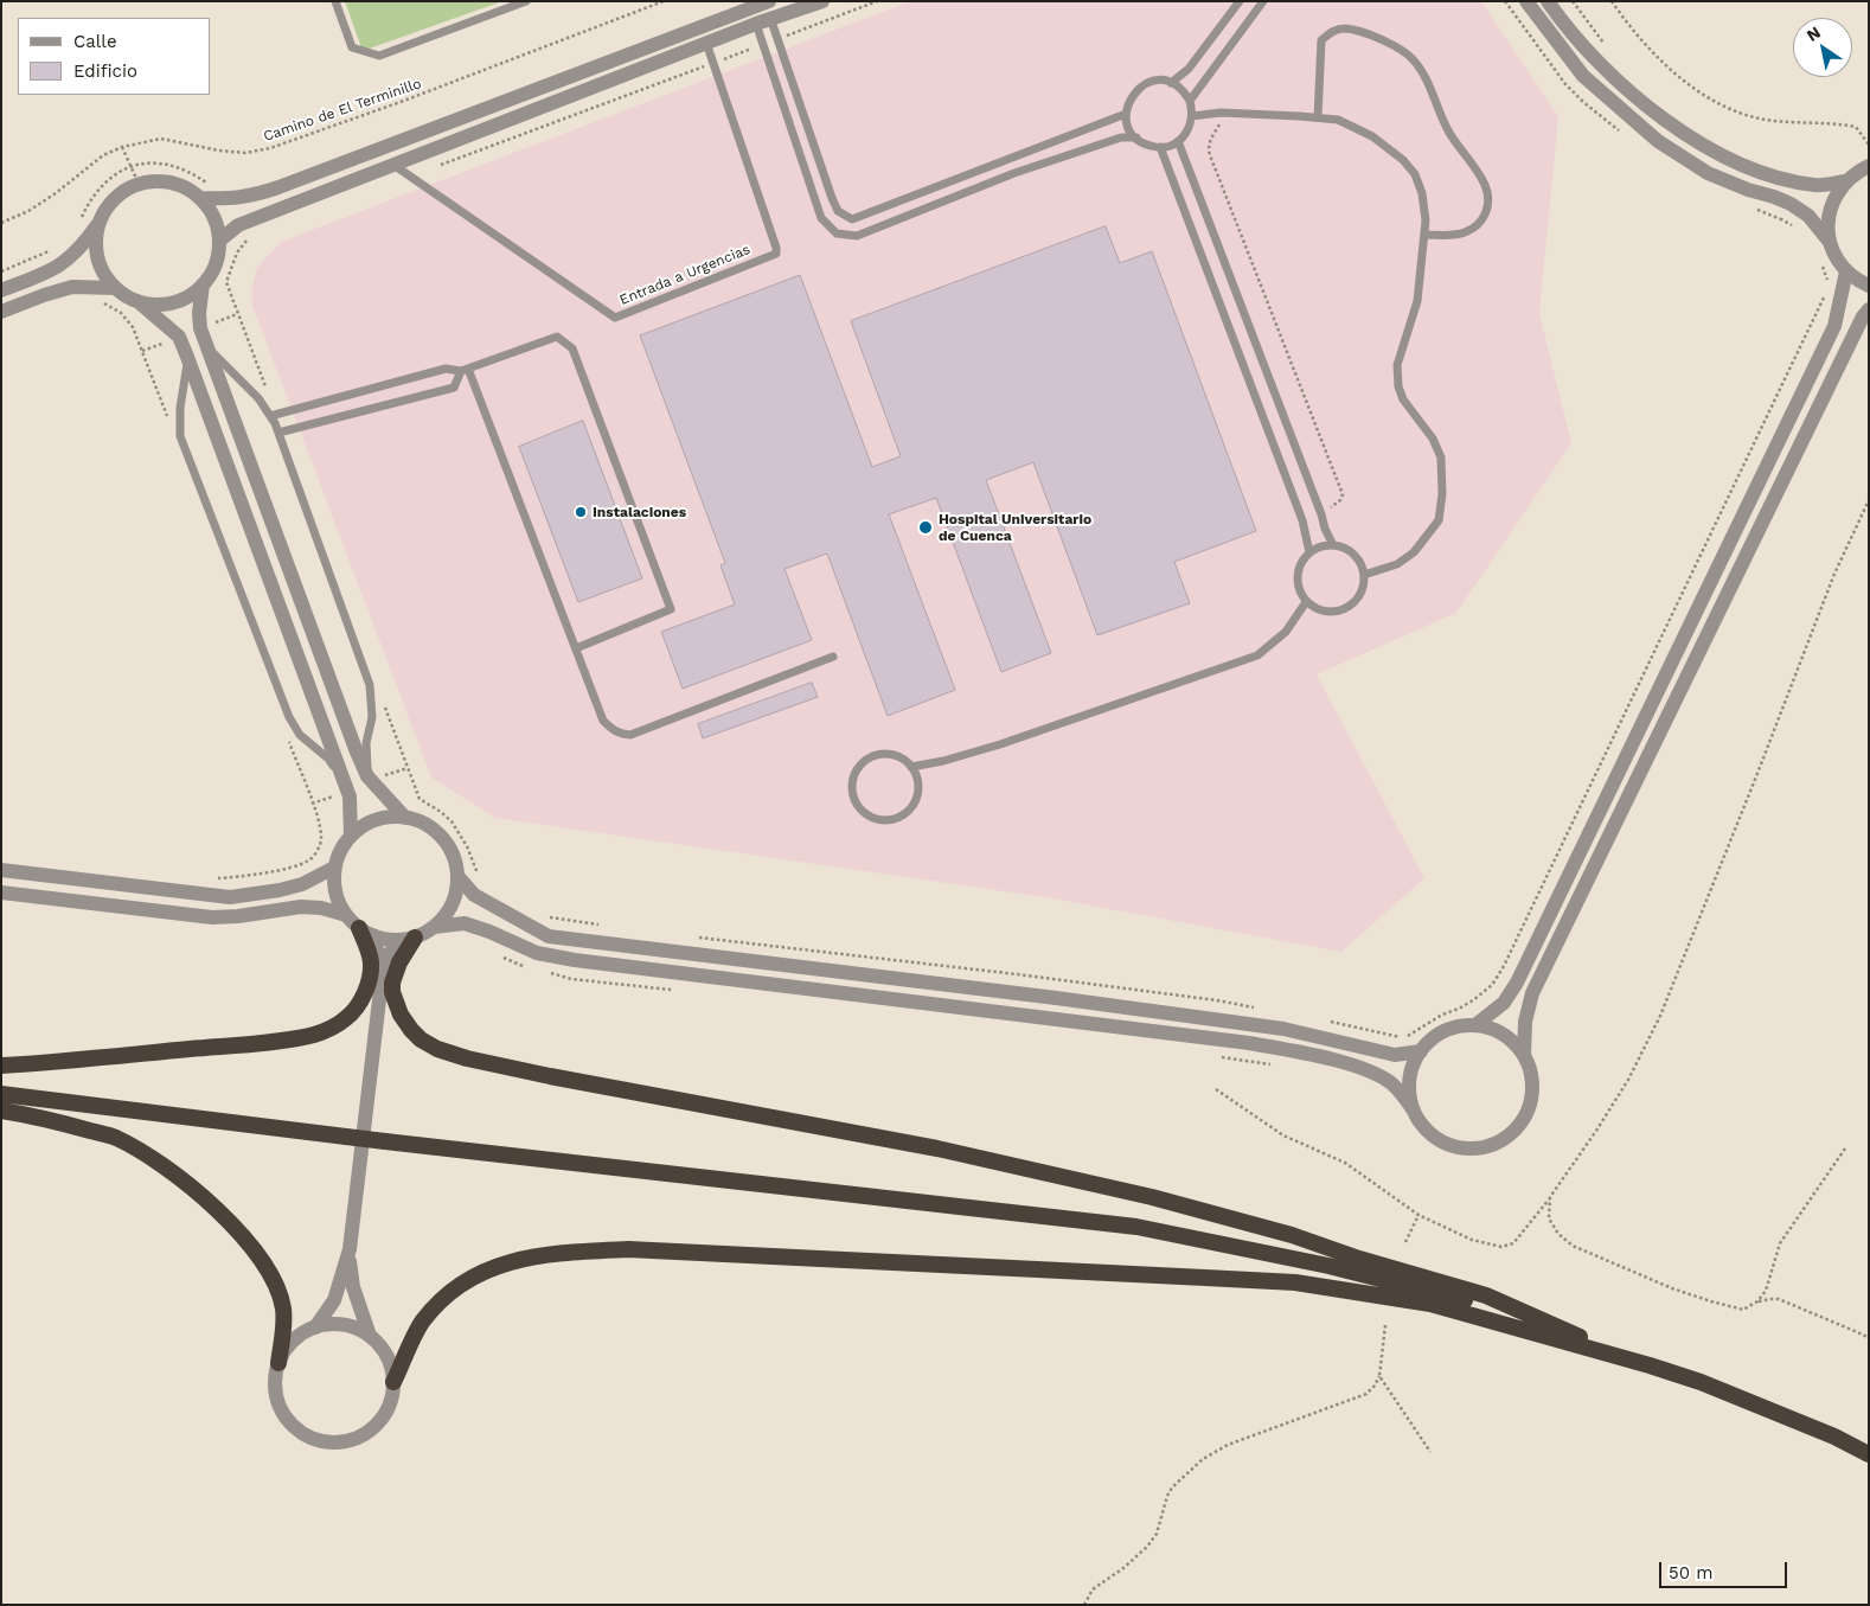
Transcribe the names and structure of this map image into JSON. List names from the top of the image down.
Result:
{
  "streets": {
    "lane": ["Entrada a Urgencias"],
    "path": ["Camino de El Terminillo"]
  },
  "places": ["Instalaciones", "Hospital Universitario de Cuenca"],
  "legend": ["Calle", "Edificio"],
  "scale_bar": "50 m",
  "north": "top left"
}
